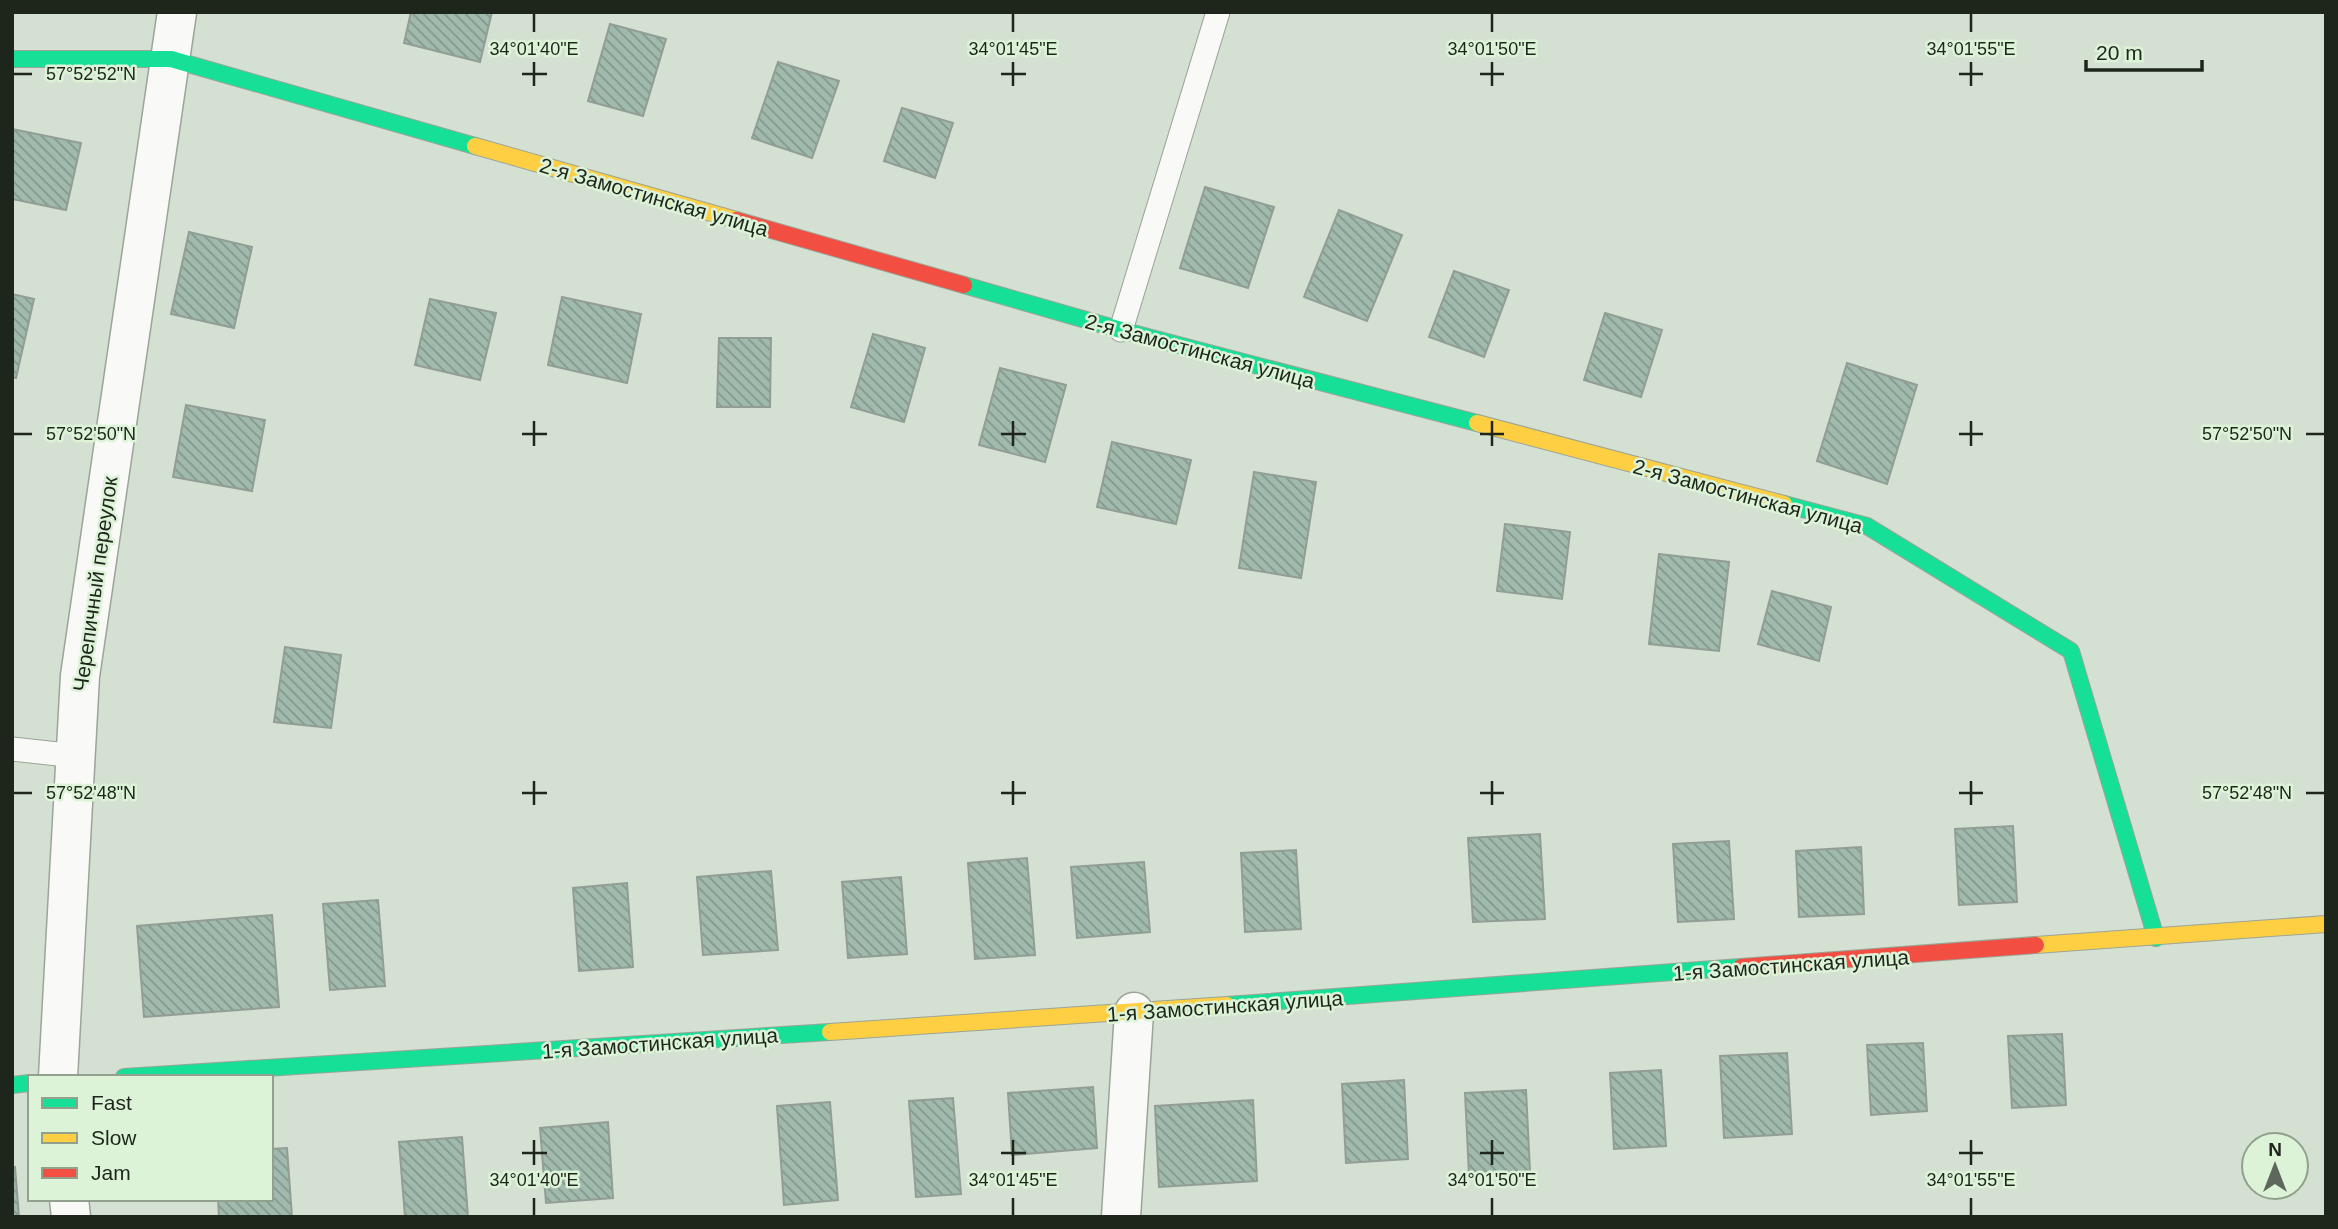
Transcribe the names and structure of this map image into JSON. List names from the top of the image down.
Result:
{
  "streets": {
    "street": ["2-я Замостинская улица", "Черепичный переулок", "1-я Замостинская улица"]
  },
  "crossings": [
    ["2-я Замостинская улица", "Черепичный переулок"],
    ["2-я Замостинская улица", "1-я Замостинская улица"]
  ],
  "legend": ["Fast", "Slow", "Jam"],
  "scale_bar": "20 m",
  "north": "top",
  "coordinates": [
    "34°01'40\"E",
    "34°01'45\"E",
    "34°01'50\"E",
    "34°01'55\"E",
    "57°52'52\"N",
    "57°52'50\"N",
    "57°52'48\"N"
  ]
}
